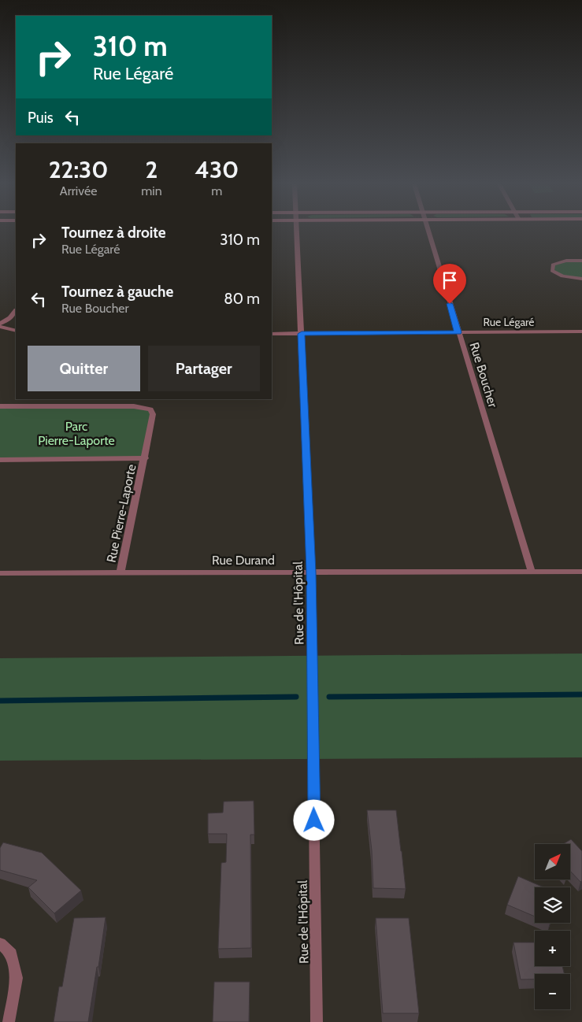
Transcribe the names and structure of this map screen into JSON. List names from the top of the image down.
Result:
{
  "streets": {
    "street": [
      "Rue Légaré",
      "Rue Boucher",
      "Rue Pierre-Laporte",
      "Rue Durand",
      "Rue de l'Hôpital"
    ]
  },
  "crossings": [
    ["Rue Légaré", "Rue Boucher"],
    ["Rue Légaré", "Rue de l'Hôpital"],
    ["Rue Boucher", "Rue Durand"],
    ["Rue Pierre-Laporte", "Rue Durand"],
    ["Rue Durand", "Rue de l'Hôpital"]
  ],
  "parks": ["Parc Pierre-Laporte"],
  "north": "top right",
  "page": {
    "turn": ["310 m", "Rue Légaré"],
    "then": "Puis",
    "eta": [
      "22:30",
      "Arrivée",
      "2",
      "min",
      "430",
      "m"
    ],
    "list": [
      {
        "name": "Tournez à droite",
        "note": "Rue Légaré",
        "value": "310 m"
      },
      {
        "name": "Tournez à gauche",
        "note": "Rue Boucher",
        "value": "80 m"
      }
    ],
    "buttons": ["Quitter", "Partager"],
    "map_buttons": ["+", "−"]
  }
}
